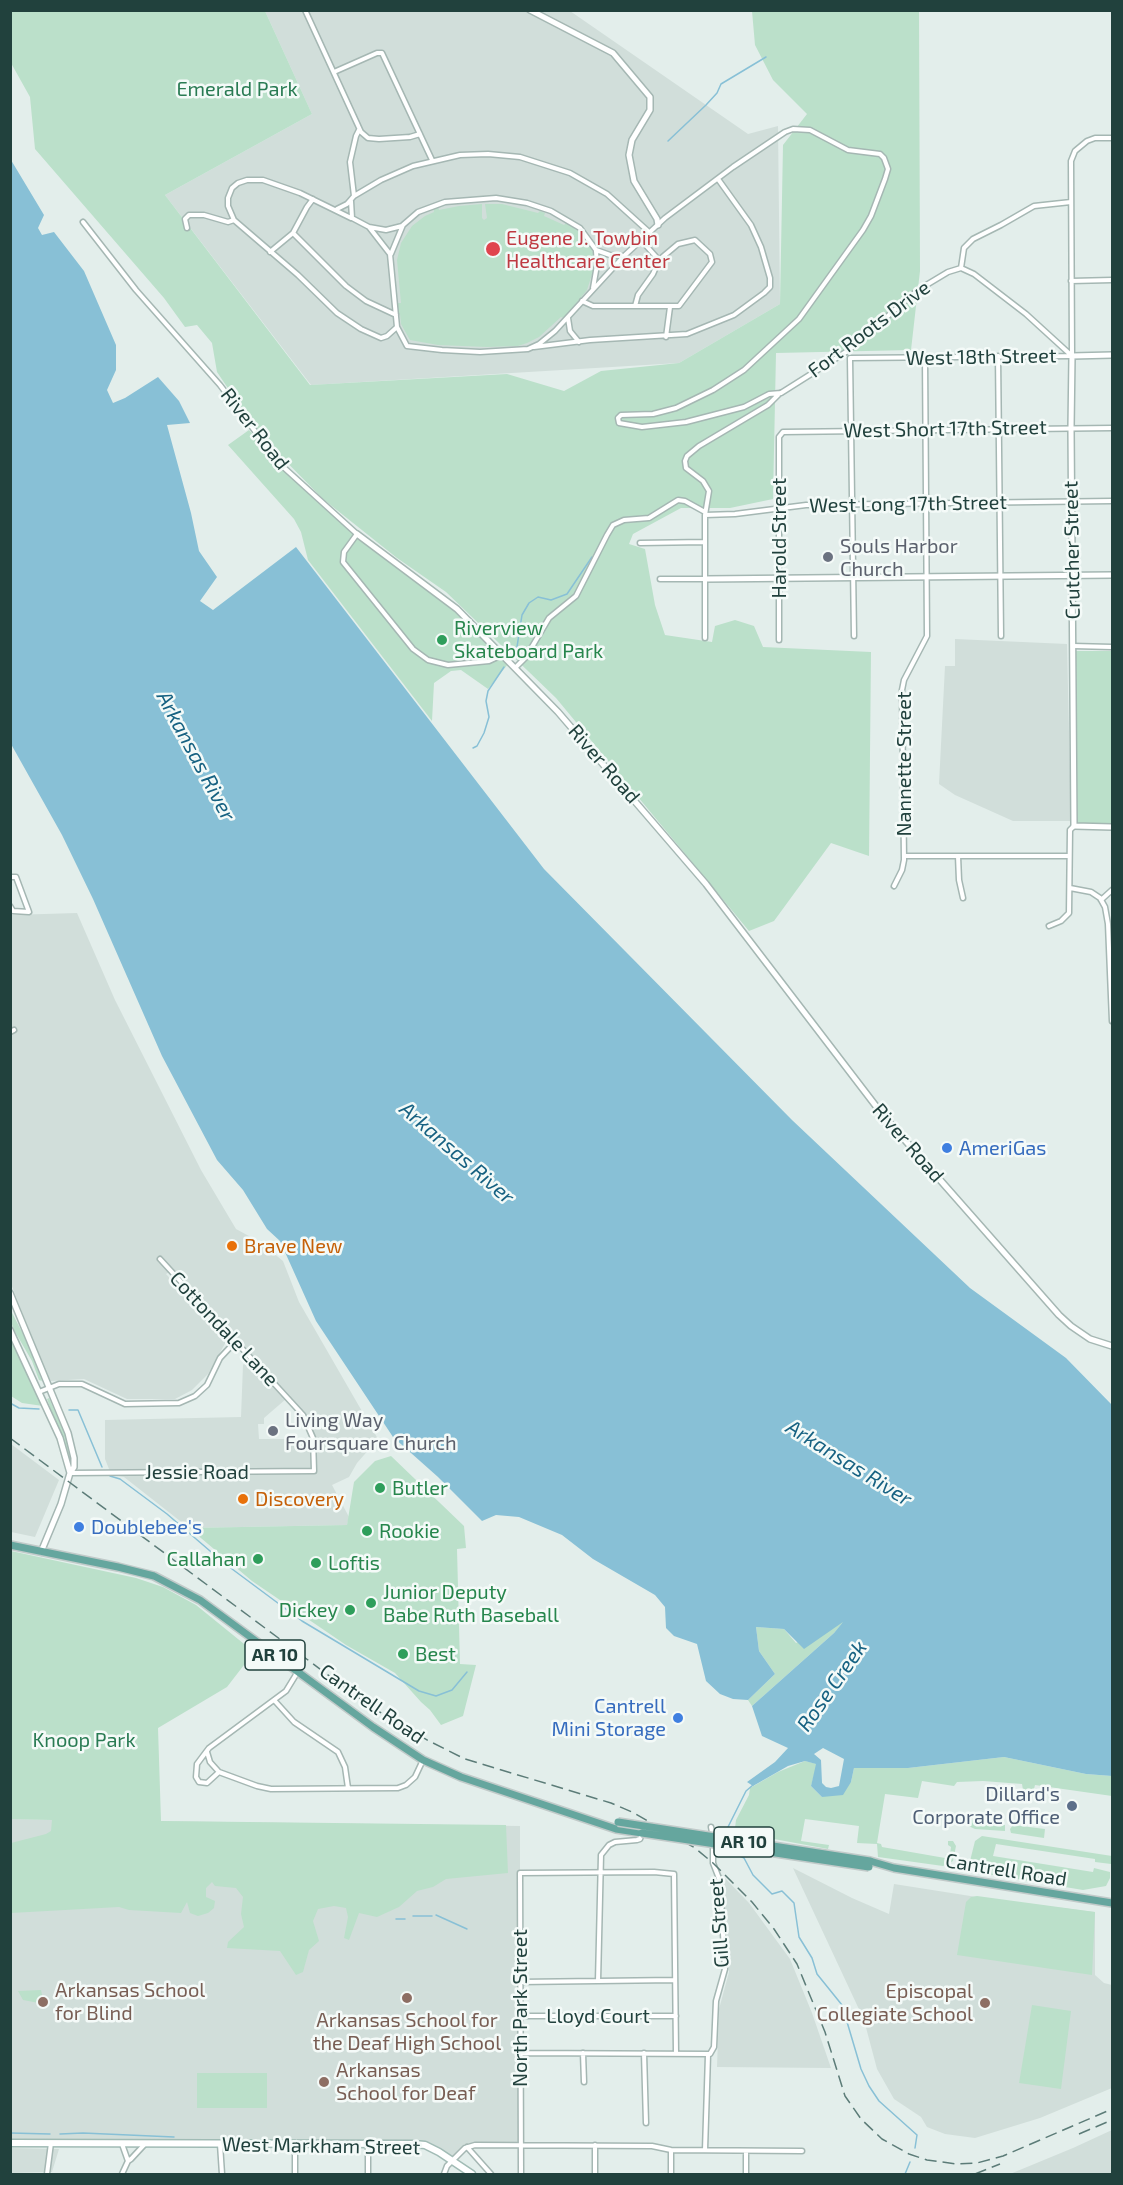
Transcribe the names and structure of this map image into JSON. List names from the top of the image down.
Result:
{
  "streets": {
    "main road": ["AR 10", "Cantrell Road", "West Markham Street"],
    "street": [
      "Fort Roots Drive",
      "West 18th Street",
      "River Road",
      "West Short 17th Street",
      "West Long 17th Street",
      "Harold Street",
      "Crutcher Street",
      "Nannette Street",
      "Cottondale Lane",
      "Jessie Road",
      "Gill Street",
      "North Park Street",
      "Lloyd Court"
    ]
  },
  "crossings": [
    ["Fort Roots Drive", "West Long 17th Street"],
    ["West 18th Street", "West Short 17th Street"],
    ["West 18th Street", "Crutcher Street"],
    ["West 18th Street", "Nannette Street"],
    ["West Short 17th Street", "Harold Street"],
    ["West Short 17th Street", "Crutcher Street"],
    ["West Short 17th Street", "Nannette Street"],
    ["West Long 17th Street", "Harold Street"],
    ["West Long 17th Street", "Crutcher Street"],
    ["West Long 17th Street", "Nannette Street"],
    ["Cottondale Lane", "Jessie Road"],
    ["North Park Street", "Lloyd Court"]
  ],
  "water": ["Arkansas River", "Rose Creek"],
  "parks": ["Emerald Park", "Knoop Park"],
  "places": [
    "Eugene J. Towbin Healthcare Center",
    "Souls Harbor Church",
    "Riverview Skateboard Park",
    "AmeriGas",
    "Brave New",
    "Living Way Foursquare Church",
    "Butler",
    "Discovery",
    "Doublebee's",
    "Rookie",
    "Callahan",
    "Loftis",
    "Junior Deputy Babe Ruth Baseball",
    "Dickey",
    "Best",
    "Cantrell Mini Storage",
    "Dillard's Corporate Office",
    "Arkansas School for the Deaf High School",
    "Arkansas School for Blind",
    "Episcopal Collegiate School",
    "Arkansas School for Deaf"
  ]
}
